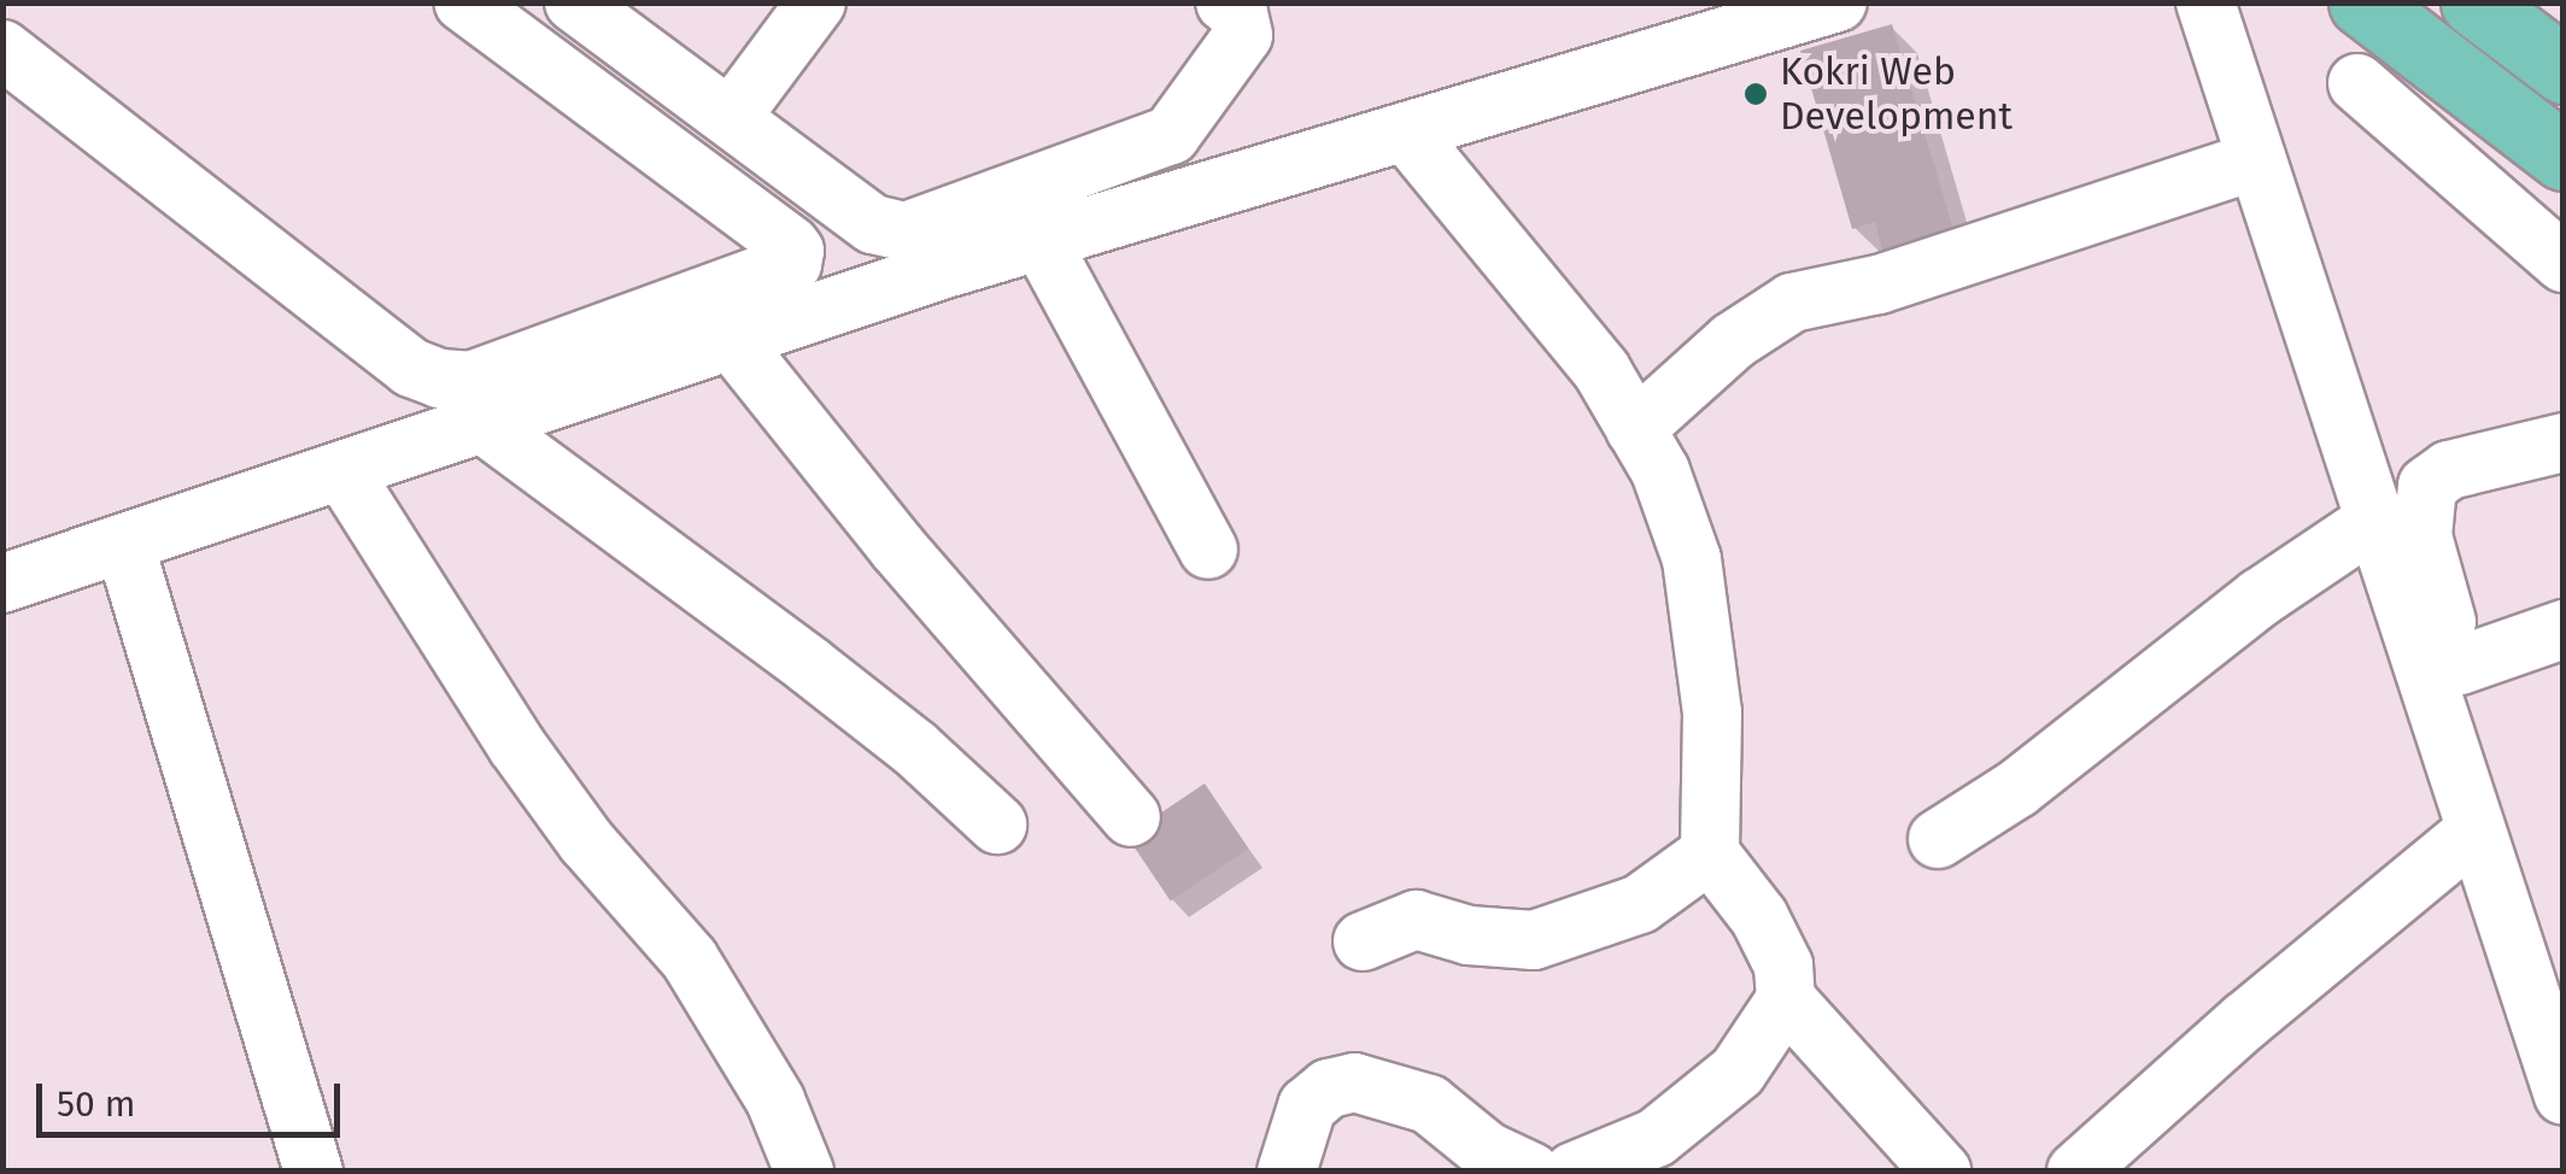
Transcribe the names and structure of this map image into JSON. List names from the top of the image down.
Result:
{
  "places": ["Kokri Web Development"],
  "scale_bar": "50 m"
}
